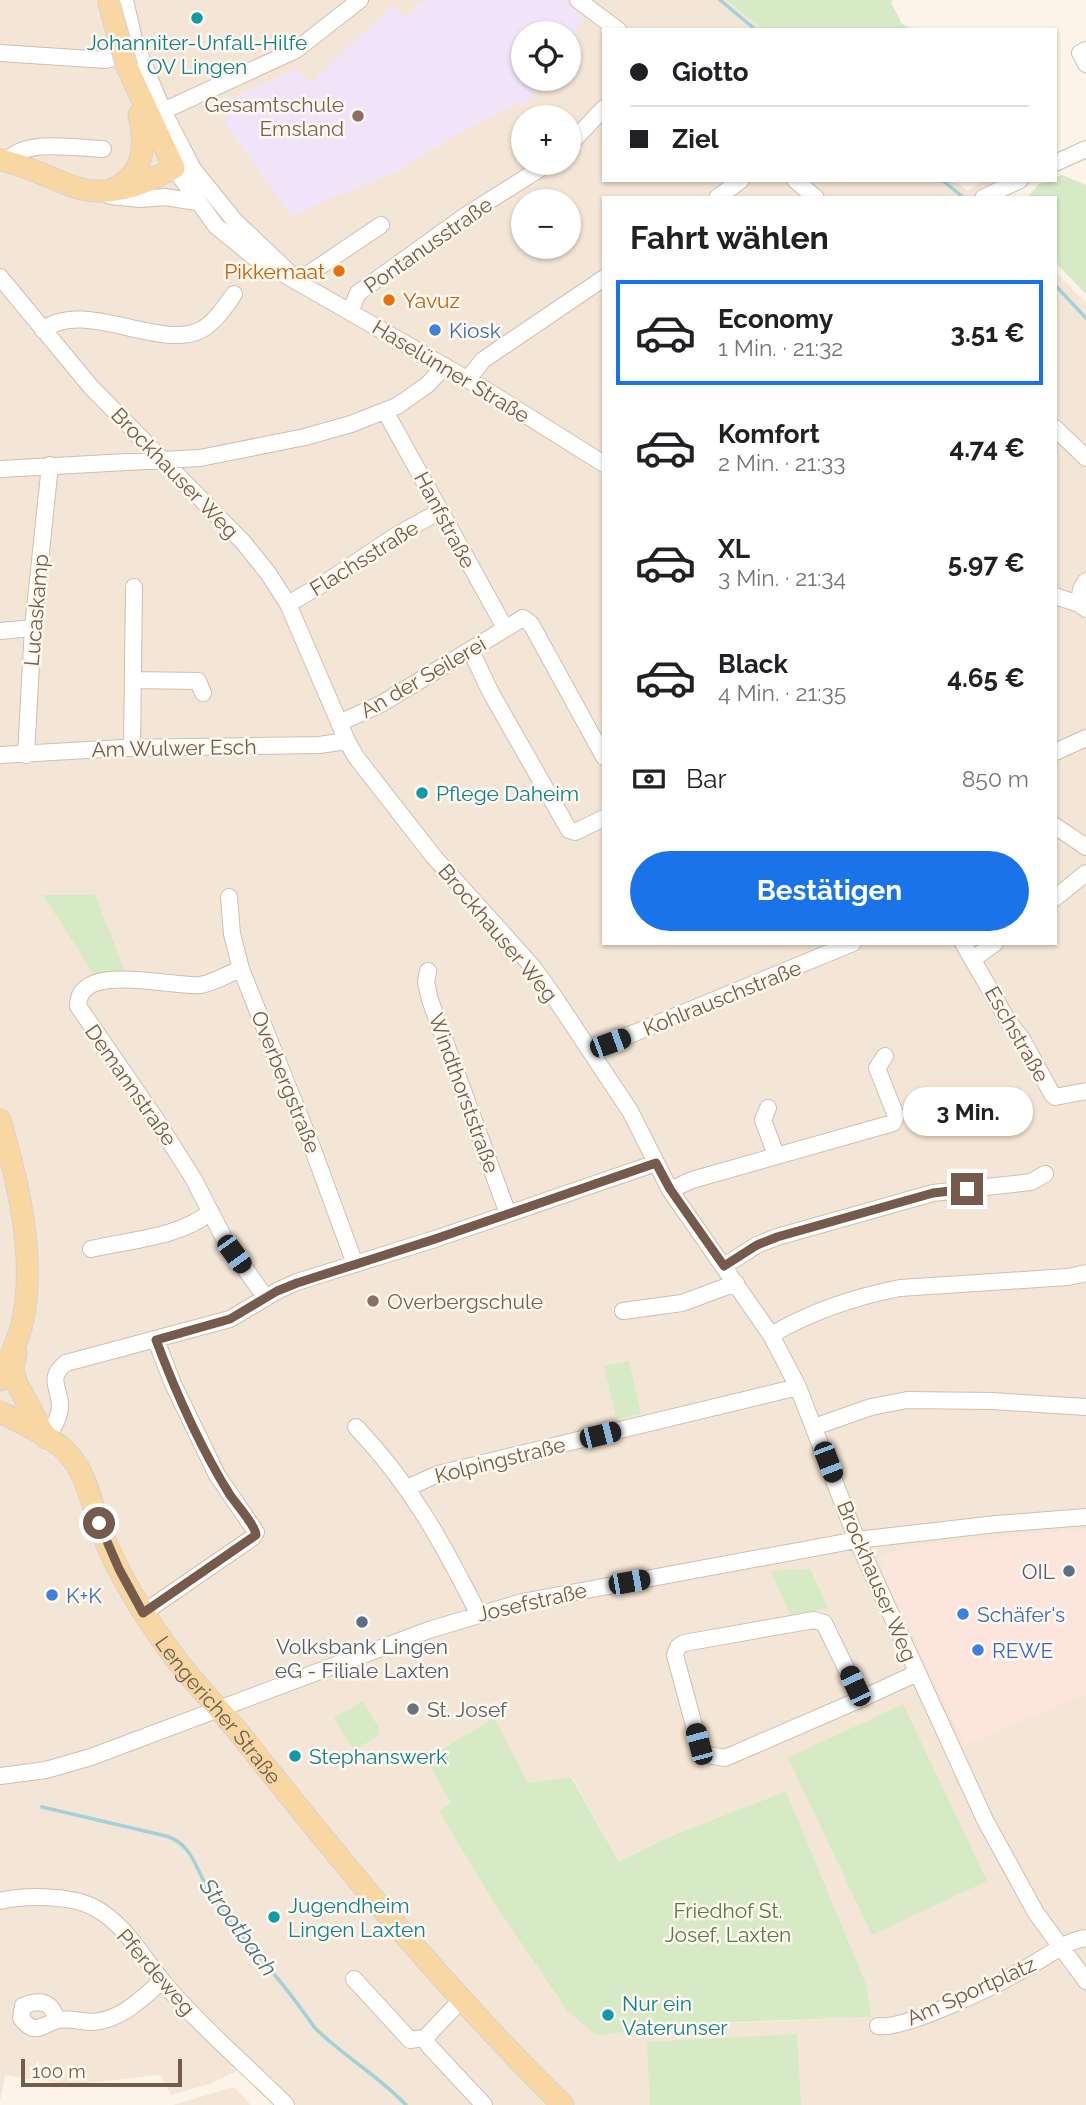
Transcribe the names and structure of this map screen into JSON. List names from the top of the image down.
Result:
{
  "streets": {
    "main road": ["Lengericher Straße"],
    "street": [
      "Pontanusstraße",
      "Haselünner Straße",
      "Brockhauser Weg",
      "Hanfstraße",
      "Flachsstraße",
      "Lucaskamp",
      "An der Seilerei",
      "Am Wulwer Esch",
      "Kohlrauschstraße",
      "Eschstraße",
      "Overbergstraße",
      "Demannstraße",
      "Windthorststraße",
      "Kolpingstraße",
      "Josefstraße",
      "Pferdeweg",
      "Am Sportplatz"
    ]
  },
  "crossings": [
    ["Pontanusstraße", "Haselünner Straße"],
    ["Brockhauser Weg", "Flachsstraße"],
    ["Brockhauser Weg", "An der Seilerei"],
    ["Brockhauser Weg", "Am Wulwer Esch"],
    ["Brockhauser Weg", "Kohlrauschstraße"],
    ["Brockhauser Weg", "Kolpingstraße"],
    ["Brockhauser Weg", "Josefstraße"],
    ["Brockhauser Weg", "Am Sportplatz"],
    ["Hanfstraße", "Flachsstraße"],
    ["Hanfstraße", "An der Seilerei"],
    ["Lucaskamp", "Am Wulwer Esch"],
    ["Overbergstraße", "Demannstraße"],
    ["Josefstraße", "Lengericher Straße"]
  ],
  "water": ["Strootbach"],
  "parks": ["Friedhof St. Josef, Laxten"],
  "places": [
    "Johanniter-Unfall-Hilfe OV Lingen",
    "Gesamtschule Emsland",
    "Pikkemaat",
    "Yavuz",
    "Kiosk",
    "Pflege Daheim",
    "Overbergschule",
    "OIL",
    "K+K",
    "Schäfer's",
    "Volksbank Lingen eG - Filiale Laxten",
    "REWE",
    "St. Josef",
    "Stephanswerk",
    "Jugendheim Lingen Laxten",
    "Nur ein Vaterunser"
  ],
  "scale_bar": "100 m",
  "page": {
    "map_buttons": ["+", "−"],
    "banner": ["Giotto", "Ziel"],
    "heading": "Fahrt wählen",
    "list": [
      {
        "name": "Economy",
        "note": "1 Min. · 21:32",
        "value": "3.51 €"
      },
      {
        "name": "Komfort",
        "note": "2 Min. · 21:33",
        "value": "4.74 €"
      },
      {
        "name": "XL",
        "note": "3 Min. · 21:34",
        "value": "5.97 €"
      },
      {
        "name": "Black",
        "note": "4 Min. · 21:35",
        "value": "4.65 €"
      }
    ],
    "pay": ["Bar", "850 m"],
    "buttons": "Bestätigen",
    "bubble": "3 Min.",
    "scale": "100 m"
  }
}
